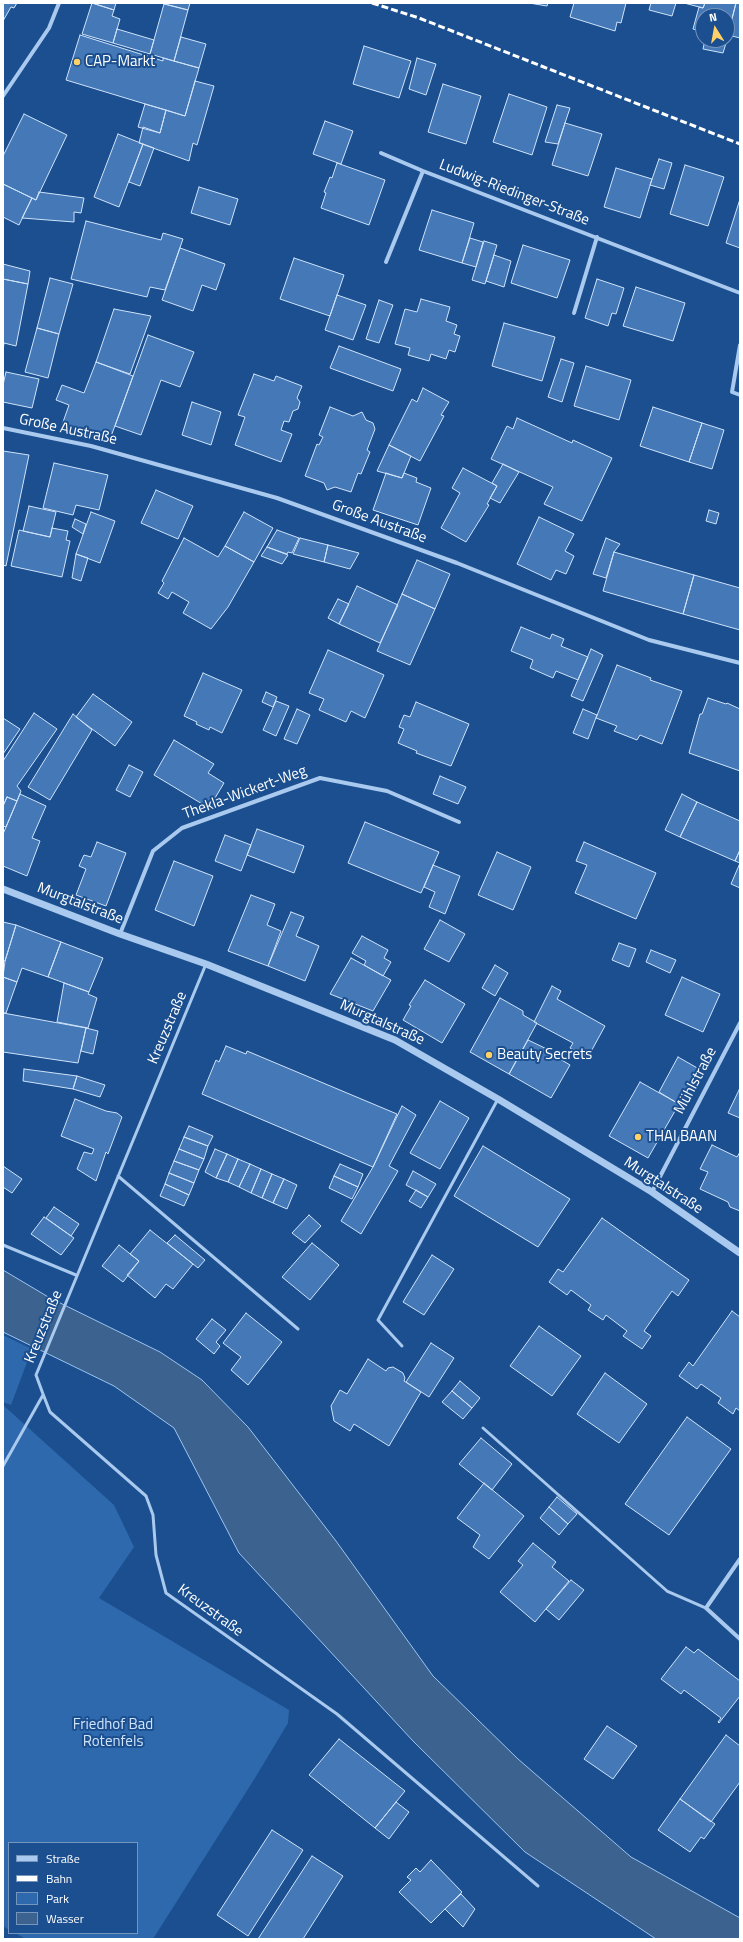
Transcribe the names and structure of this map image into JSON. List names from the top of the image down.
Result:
{
  "streets": {
    "street": [
      "Ludwig-Riedinger-Straße",
      "Große Austraße",
      "Thekla-Wickert-Weg",
      "Murgtalstraße",
      "Mühlstraße"
    ],
    "lane": ["Kreuzstraße"]
  },
  "crossings": [
    ["Thekla-Wickert-Weg", "Murgtalstraße"],
    ["Murgtalstraße", "Kreuzstraße"],
    ["Murgtalstraße", "Mühlstraße"]
  ],
  "parks": ["Friedhof Bad Rotenfels"],
  "places": ["CAP-Markt", "Beauty Secrets", "THAI BAAN"],
  "legend": [
    "Straße",
    "Bahn",
    "Park",
    "Wasser"
  ],
  "north": "top"
}
